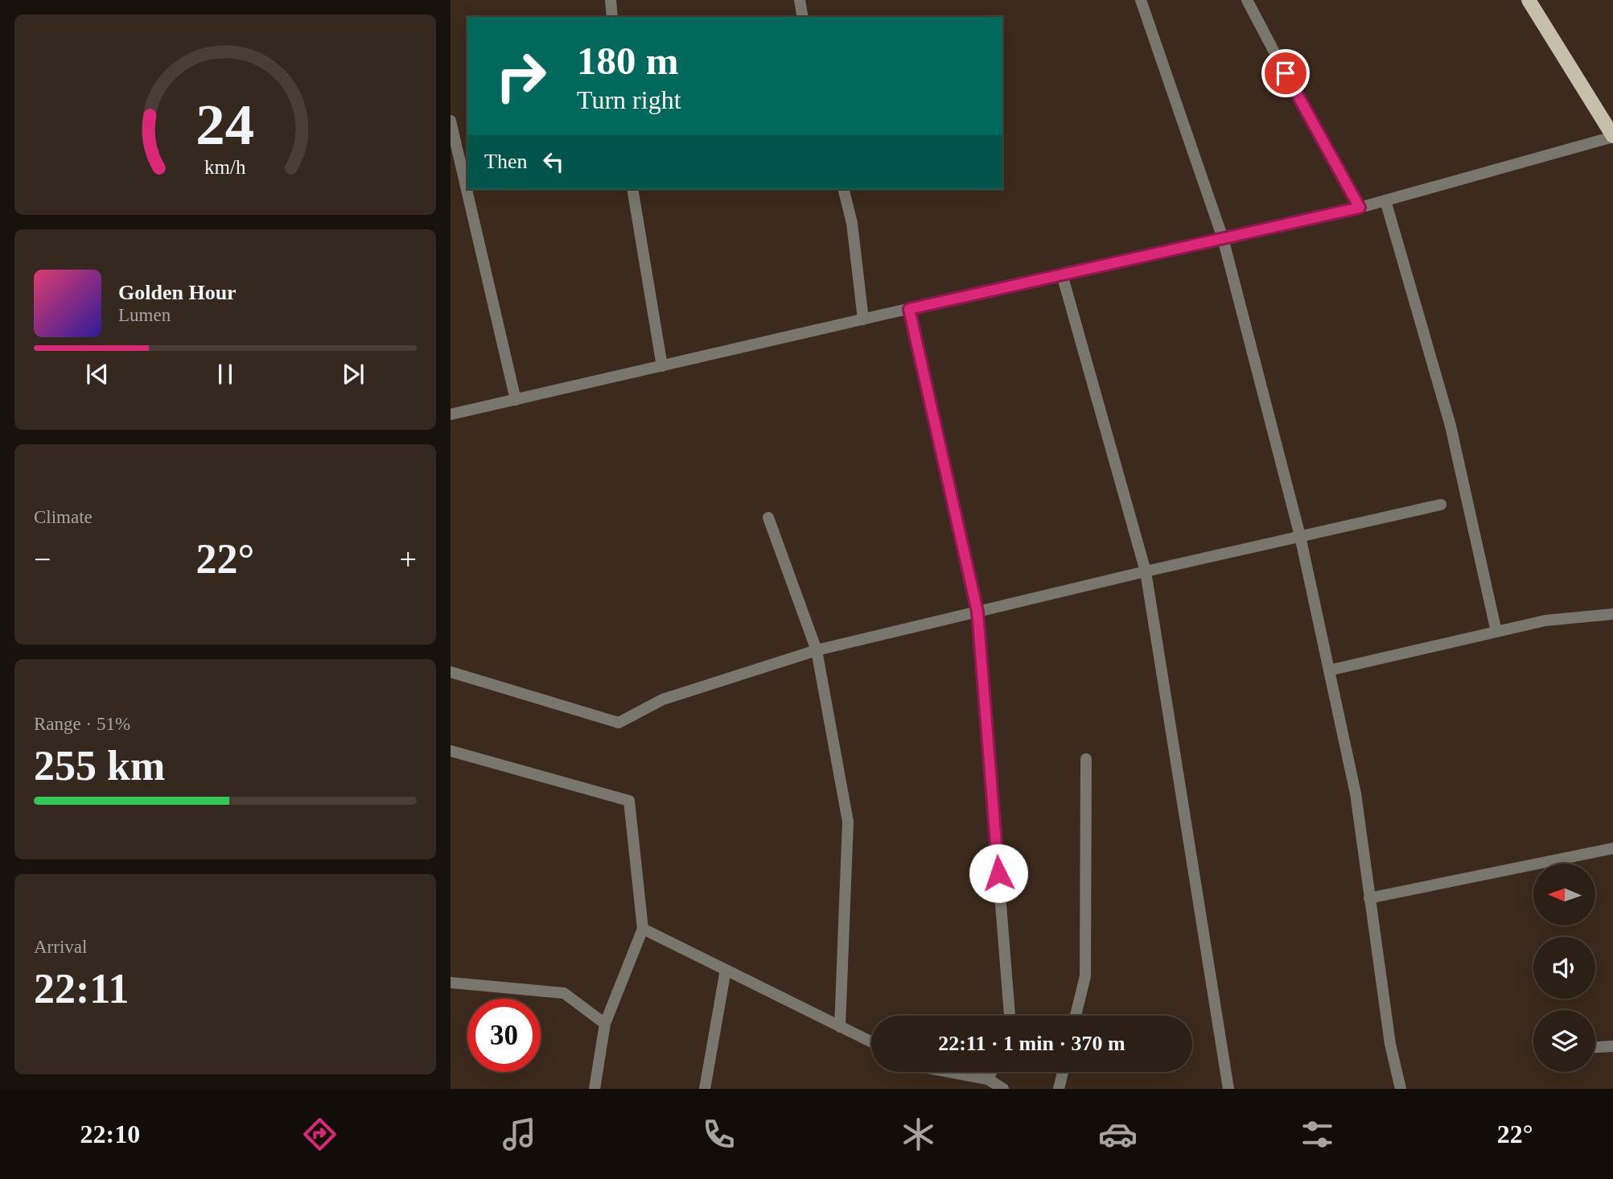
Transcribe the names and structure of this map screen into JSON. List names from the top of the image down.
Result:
{
  "north": "left",
  "page": {
    "turn": ["180 m", "Turn right"],
    "then": "Then",
    "song": ["Golden Hour", "Lumen"],
    "tile": [
      "Climate",
      ["Range · 51%", "255 km"],
      ["Arrival", "22:11"]
    ],
    "heat": ["−", "22°", "+"],
    "limit": "30",
    "trip": "22:11 · 1 min · 370 m",
    "tabs": ["22:10", "22°"],
    "gauge": ["24", "km/h"]
  }
}
